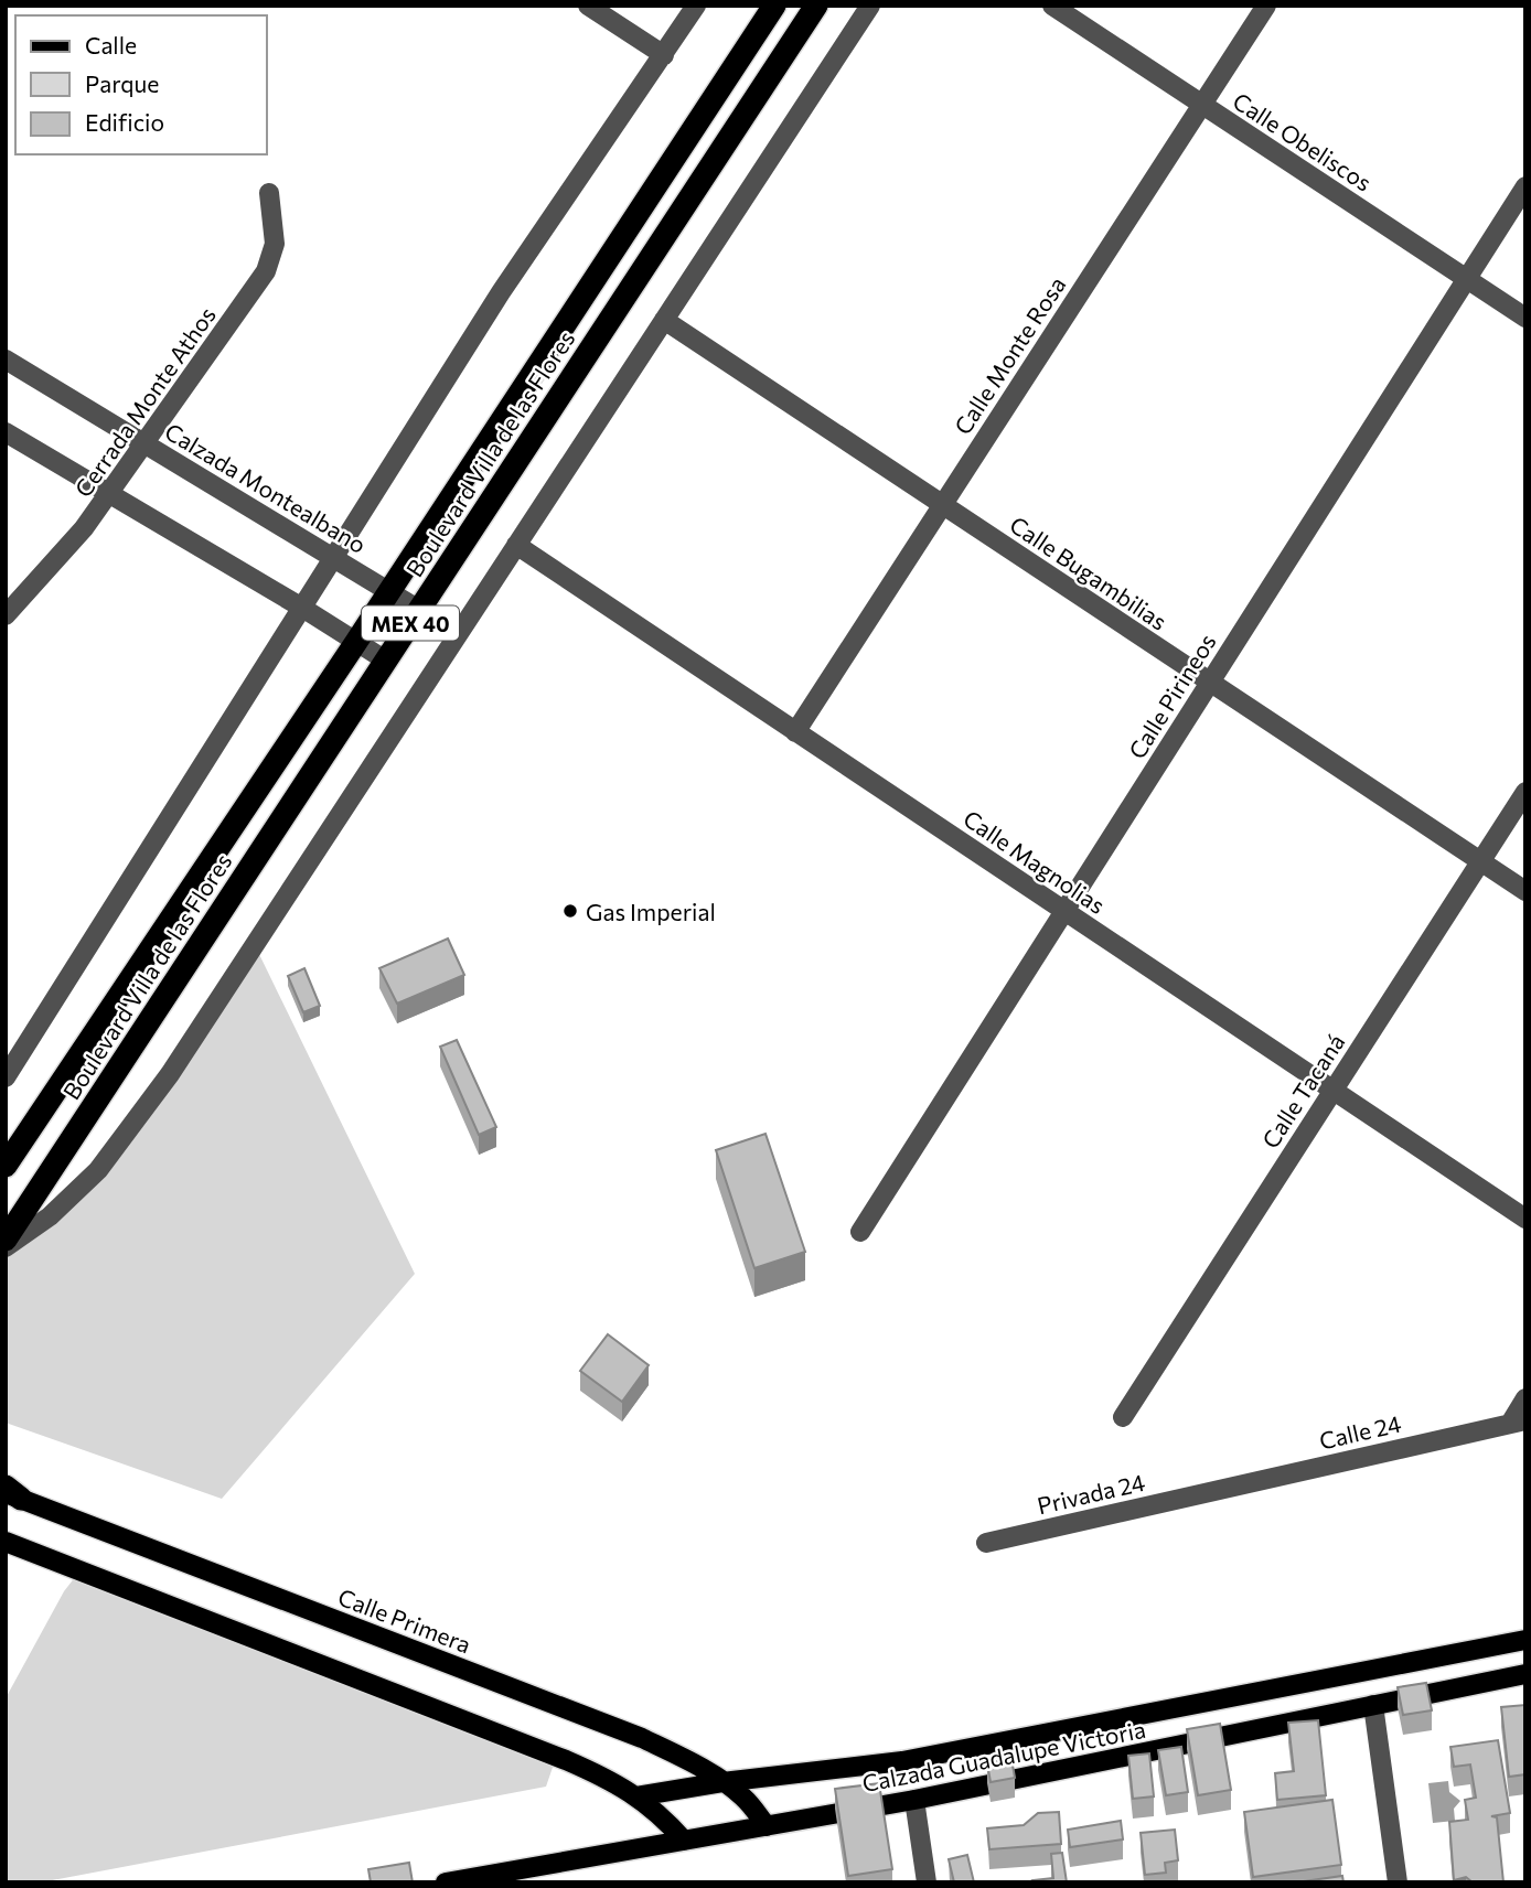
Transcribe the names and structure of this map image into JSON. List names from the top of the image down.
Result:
{
  "streets": {
    "highway": ["Boulevard Villa de las Flores", "MEX 40"],
    "main road": ["Calle Primera", "Calzada Guadalupe Victoria"],
    "street": [
      "Calle Obeliscos",
      "Calle Monte Rosa",
      "Cerrada Monte Athos",
      "Calzada Montealbano",
      "Calle Bugambilias",
      "Calle Pirineos",
      "Calle Magnolias",
      "Calle Tacaná",
      "Calle 24",
      "Privada 24"
    ]
  },
  "crossings": [
    ["Calle Obeliscos", "Calle Monte Rosa"],
    ["Calle Obeliscos", "Calle Pirineos"],
    ["Calle Monte Rosa", "Calle Bugambilias"],
    ["Calle Monte Rosa", "Calle Magnolias"],
    ["Cerrada Monte Athos", "Calzada Montealbano"],
    ["Boulevard Villa de las Flores", "Calzada Montealbano"],
    ["Calle Bugambilias", "Calle Pirineos"],
    ["Calle Bugambilias", "Calle Tacaná"],
    ["Calle Pirineos", "Calle Magnolias"],
    ["Calle Magnolias", "Calle Tacaná"],
    ["Calle 24", "Privada 24"],
    ["Calle Primera", "Calzada Guadalupe Victoria"]
  ],
  "places": ["Gas Imperial"],
  "legend": ["Calle", "Parque", "Edificio"]
}
